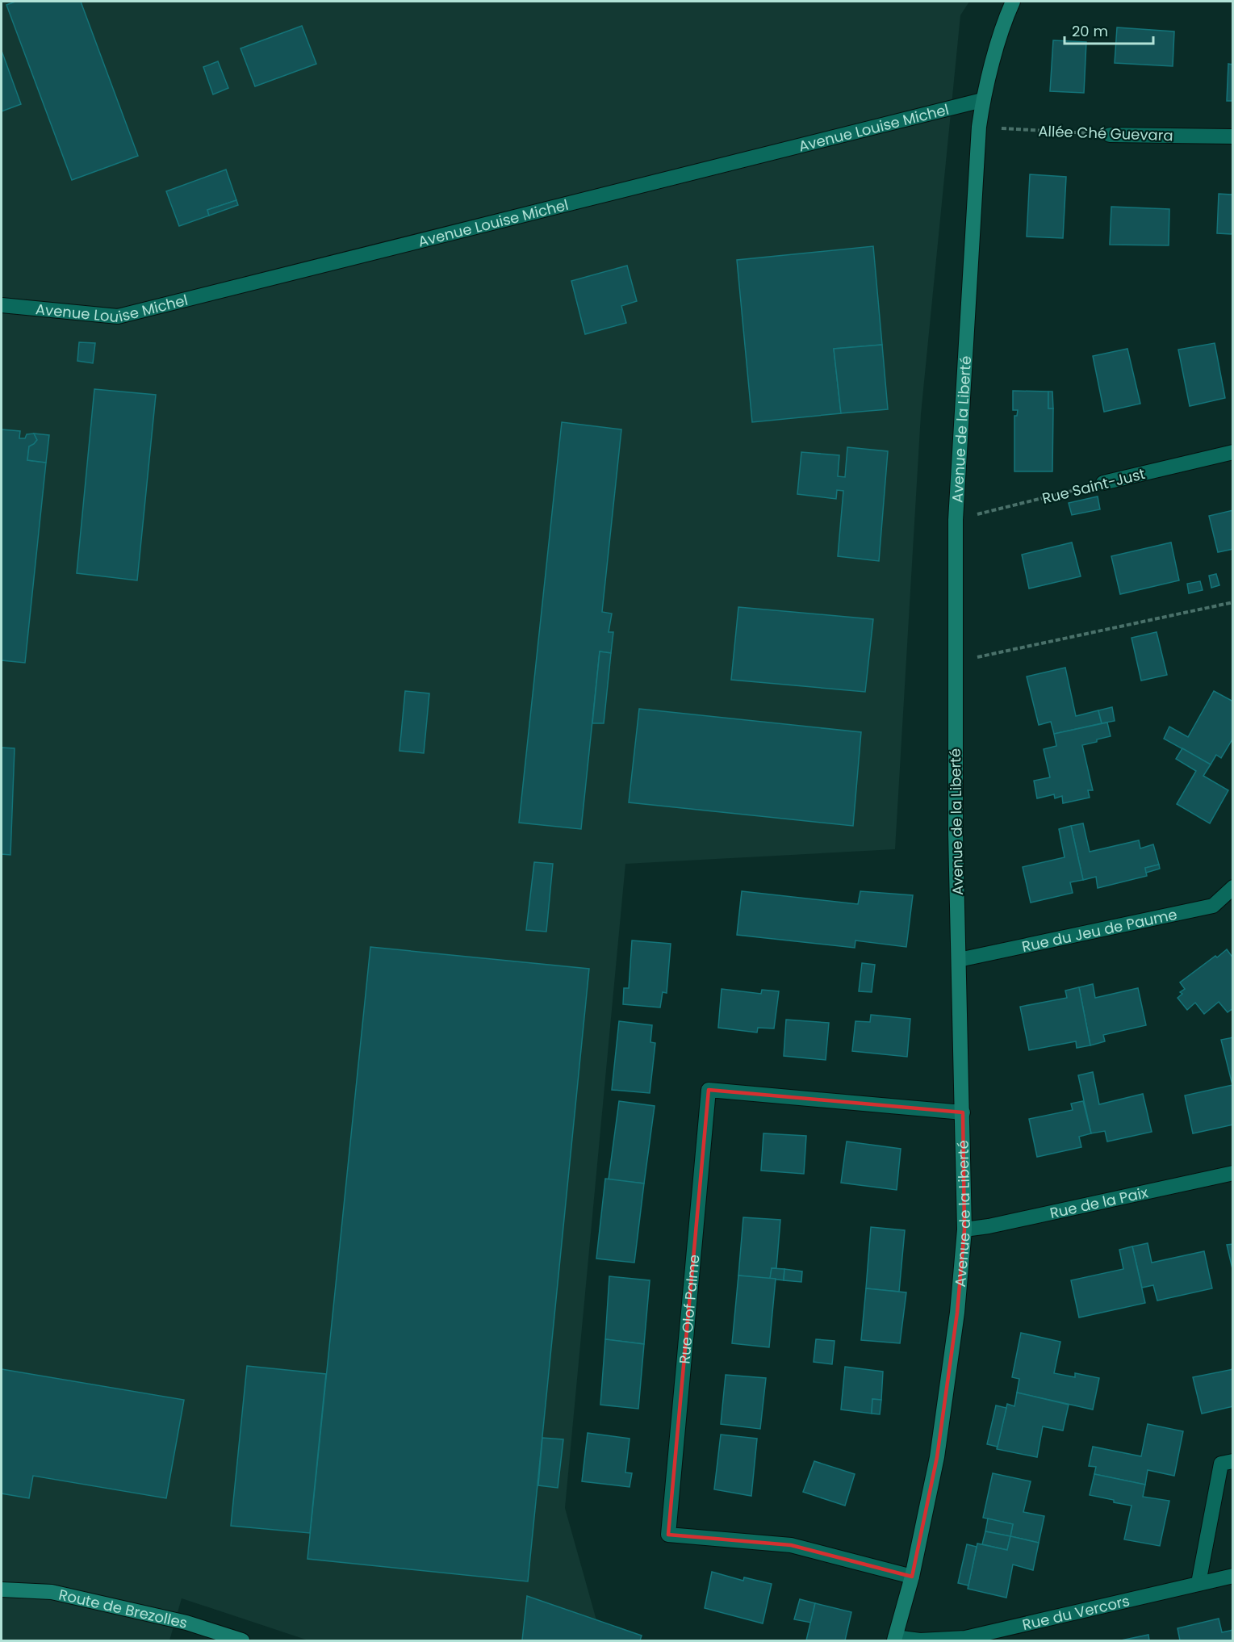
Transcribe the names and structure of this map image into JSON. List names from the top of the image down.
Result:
{
  "streets": {
    "street": [
      "Avenue Louise Michel",
      "Allée Ché Guevara",
      "Avenue de la Liberté",
      "Rue Saint-Just",
      "Rue du Jeu de Paume",
      "Rue de la Paix",
      "Rue Olof Palme",
      "Route de Brezolles",
      "Rue du Vercors"
    ]
  },
  "crossings": [
    ["Avenue Louise Michel", "Avenue de la Liberté"],
    ["Allée Ché Guevara", "Avenue de la Liberté"],
    ["Avenue de la Liberté", "Rue Saint-Just"],
    ["Avenue de la Liberté", "Rue du Jeu de Paume"],
    ["Avenue de la Liberté", "Rue de la Paix"],
    ["Avenue de la Liberté", "Rue Olof Palme"],
    ["Avenue de la Liberté", "Rue du Vercors"]
  ],
  "scale_bar": "20 m"
}
